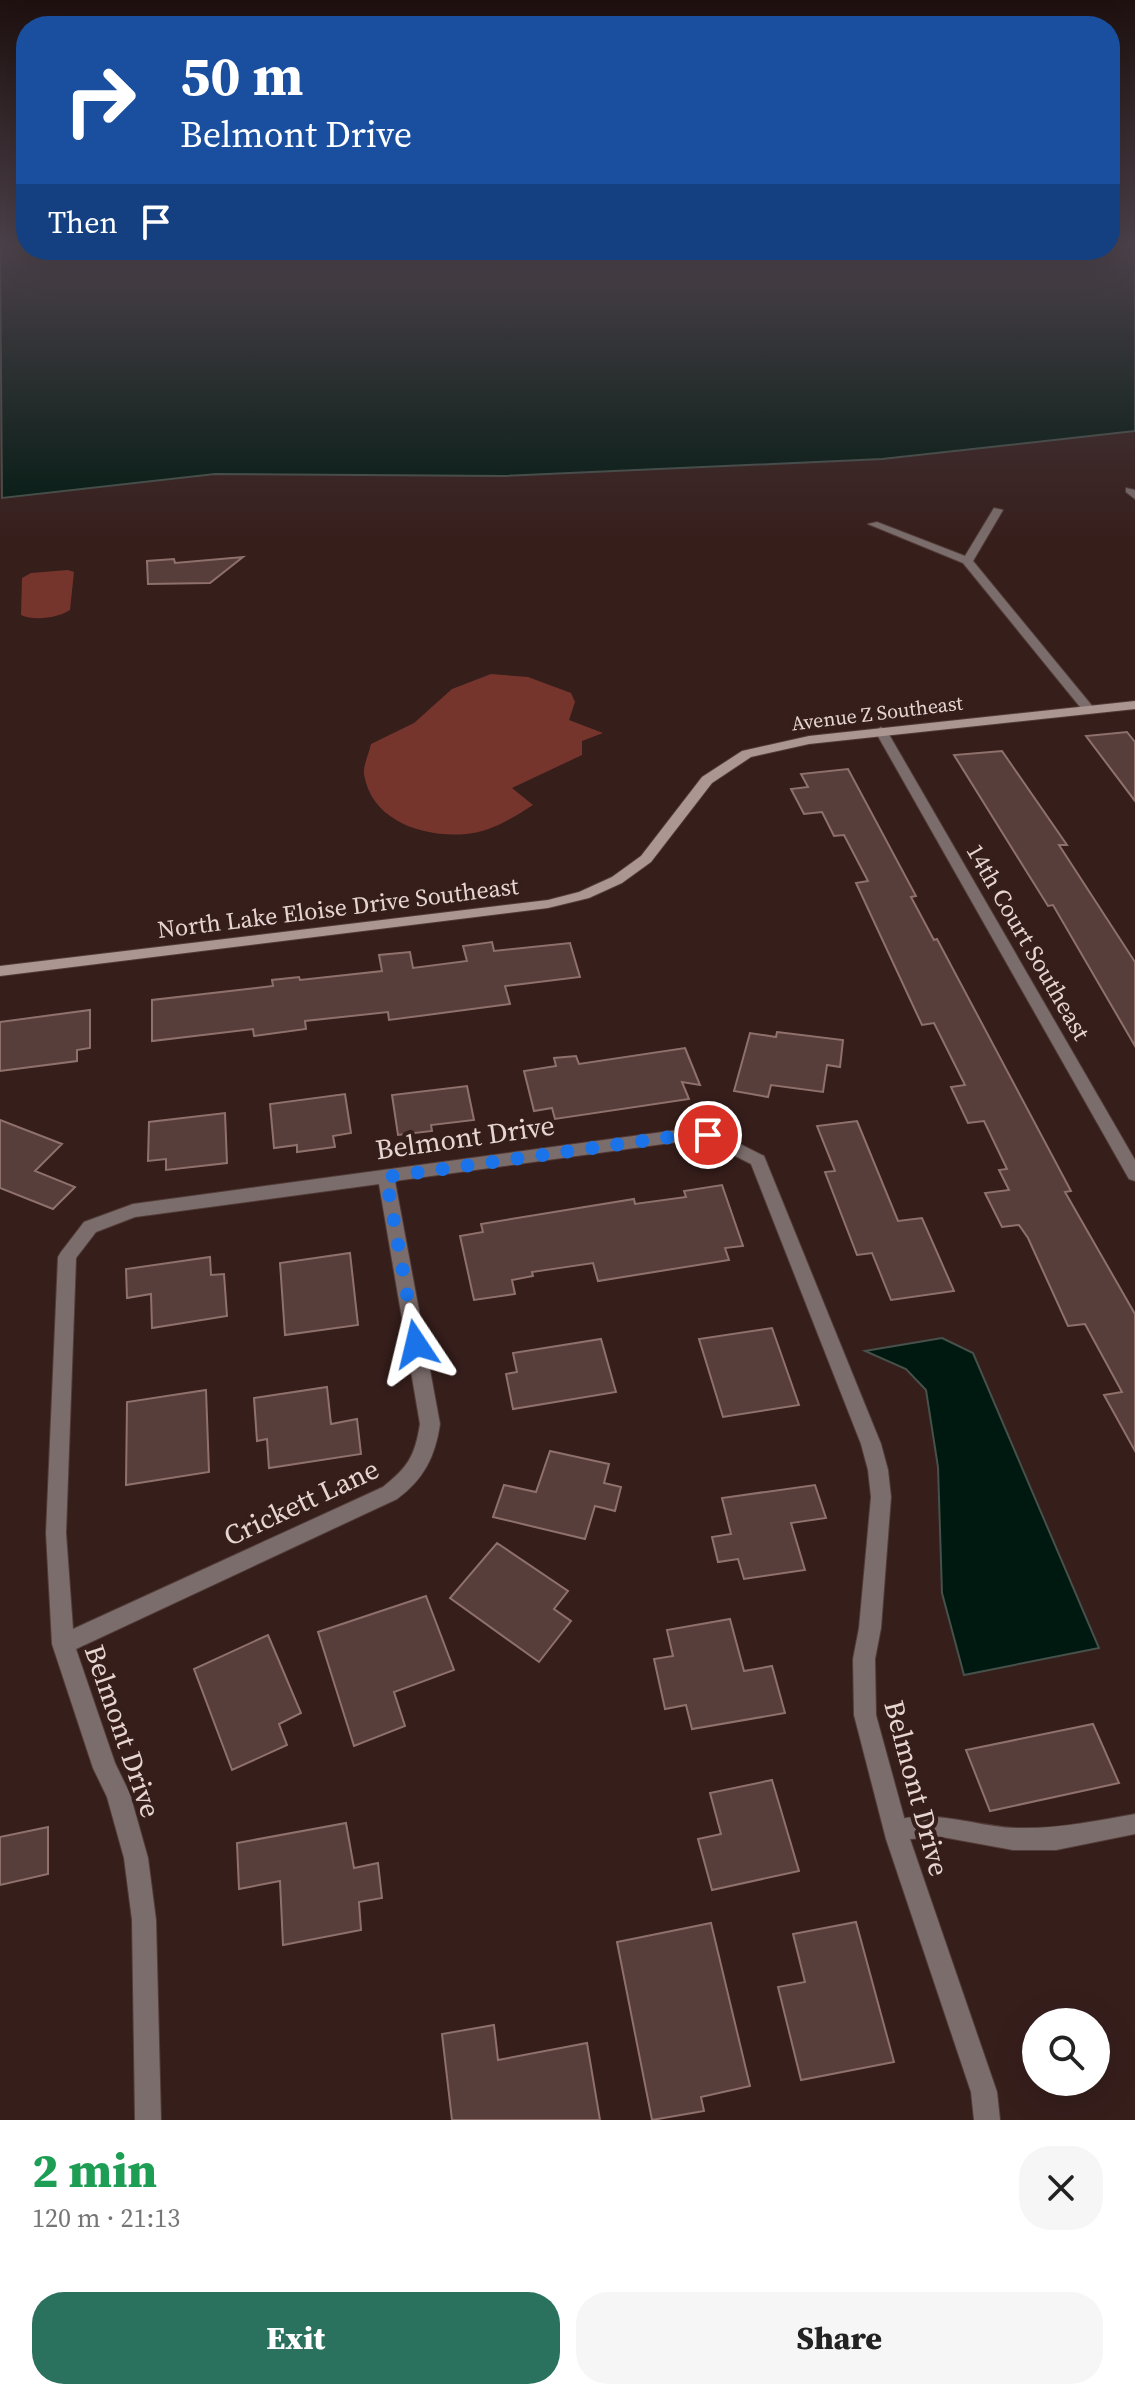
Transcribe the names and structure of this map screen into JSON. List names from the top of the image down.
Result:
{
  "streets": {
    "street": [
      "Avenue Z Southeast",
      "North Lake Eloise Drive Southeast",
      "14th Court Southeast",
      "Belmont Drive",
      "Crickett Lane"
    ]
  },
  "crossings": [
    ["Avenue Z Southeast", "North Lake Eloise Drive Southeast"],
    ["Avenue Z Southeast", "14th Court Southeast"],
    ["Belmont Drive", "Crickett Lane"]
  ],
  "page": {
    "turn": ["50 m", "Belmont Drive"],
    "then": "Then",
    "heading": ["2 min", "120 m · 21:13"],
    "buttons": ["Exit", "Share"]
  }
}
